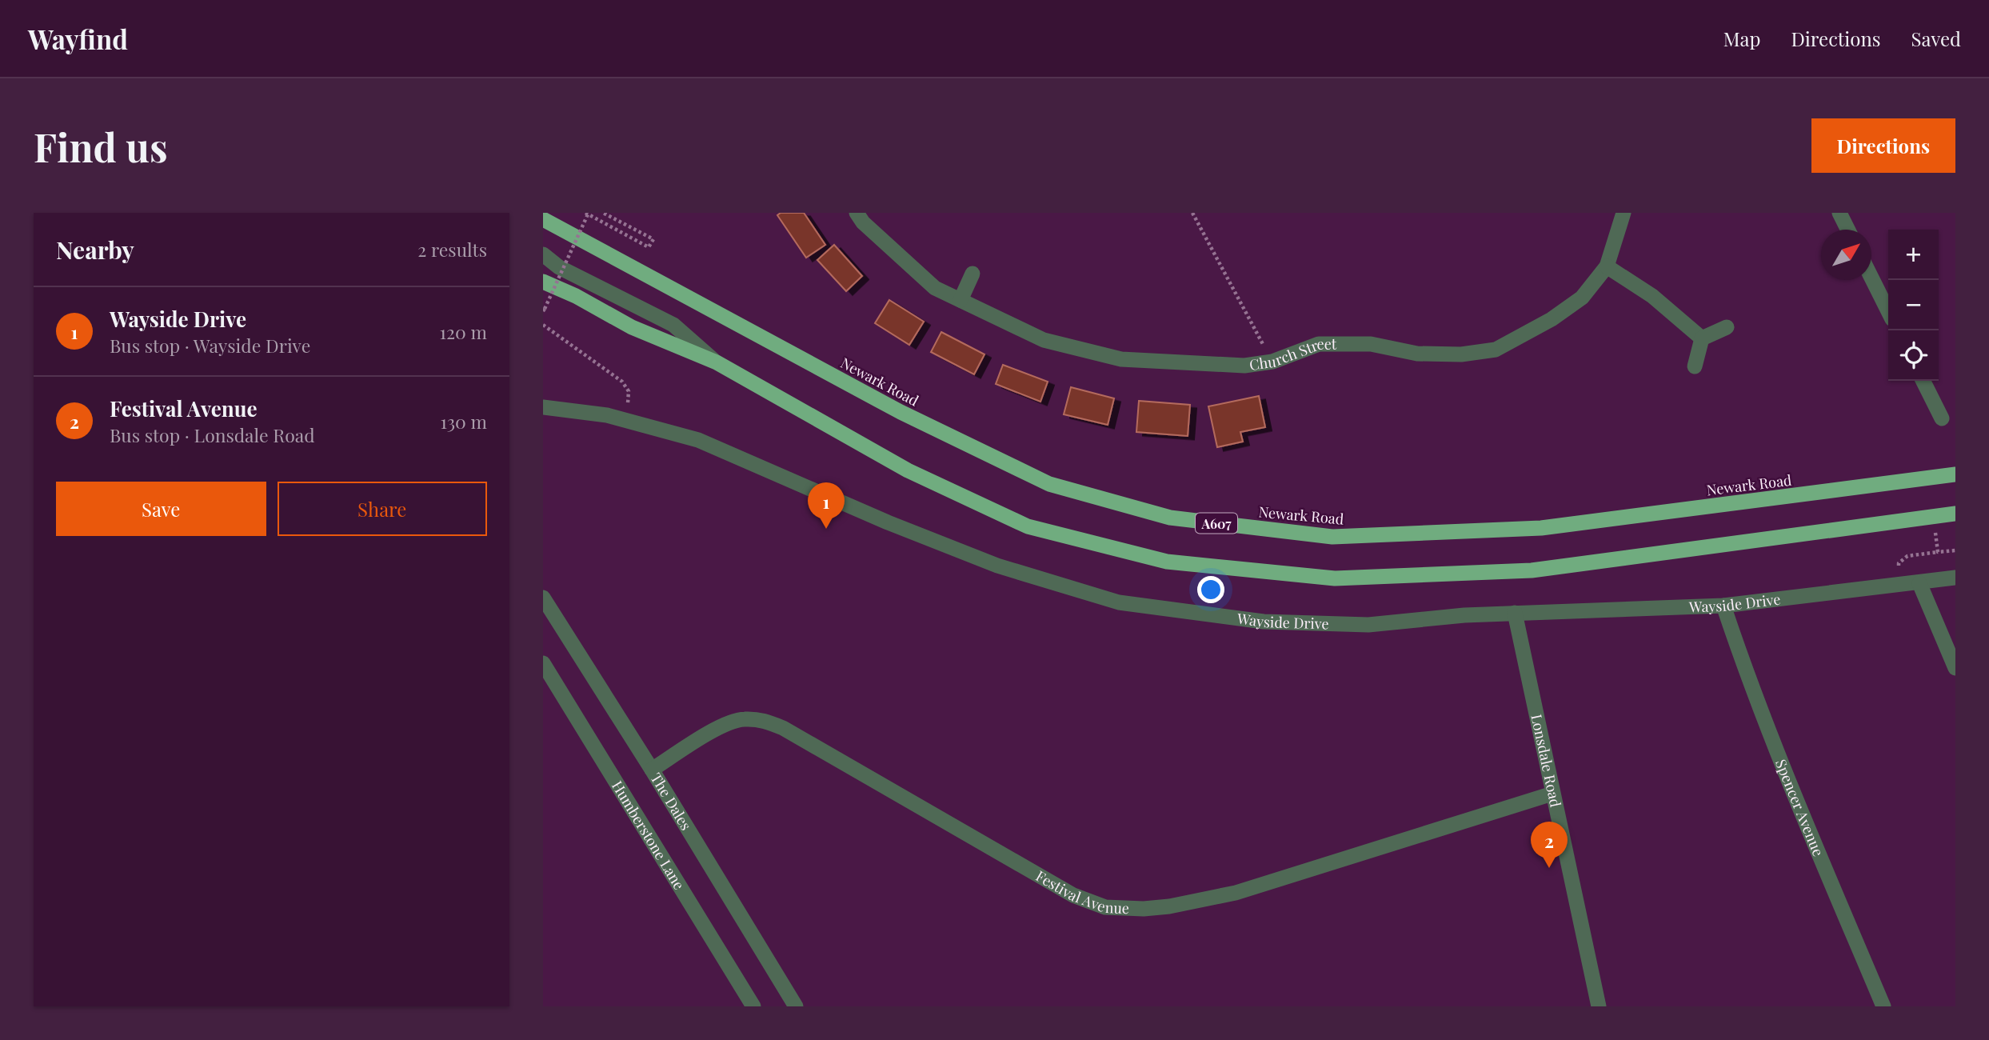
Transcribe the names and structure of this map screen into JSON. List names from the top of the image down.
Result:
{
  "streets": {
    "highway": ["Newark Road", "A607"],
    "street": [
      "Church Street",
      "Wayside Drive",
      "Lonsdale Road",
      "The Dales",
      "Spencer Avenue",
      "Humberstone Lane",
      "Festival Avenue"
    ]
  },
  "crossings": [
    ["Wayside Drive", "Lonsdale Road"],
    ["Wayside Drive", "Spencer Avenue"],
    ["Lonsdale Road", "Festival Avenue"],
    ["The Dales", "Festival Avenue"]
  ],
  "north": "top right",
  "page": {
    "header": "Wayfind",
    "nav": ["Map", "Directions", "Saved"],
    "buttons": [
      "Directions",
      ["Save", "Share"]
    ],
    "title": "Find us",
    "heading": ["Nearby", "2 results"],
    "map_buttons": ["+", "−"],
    "list": [
      {
        "mark": "1",
        "name": "Wayside Drive",
        "note": "Bus stop · Wayside Drive",
        "value": "120 m"
      },
      {
        "mark": "2",
        "name": "Festival Avenue",
        "note": "Bus stop · Lonsdale Road",
        "value": "130 m"
      }
    ],
    "pins": ["1", "2"]
  }
}
